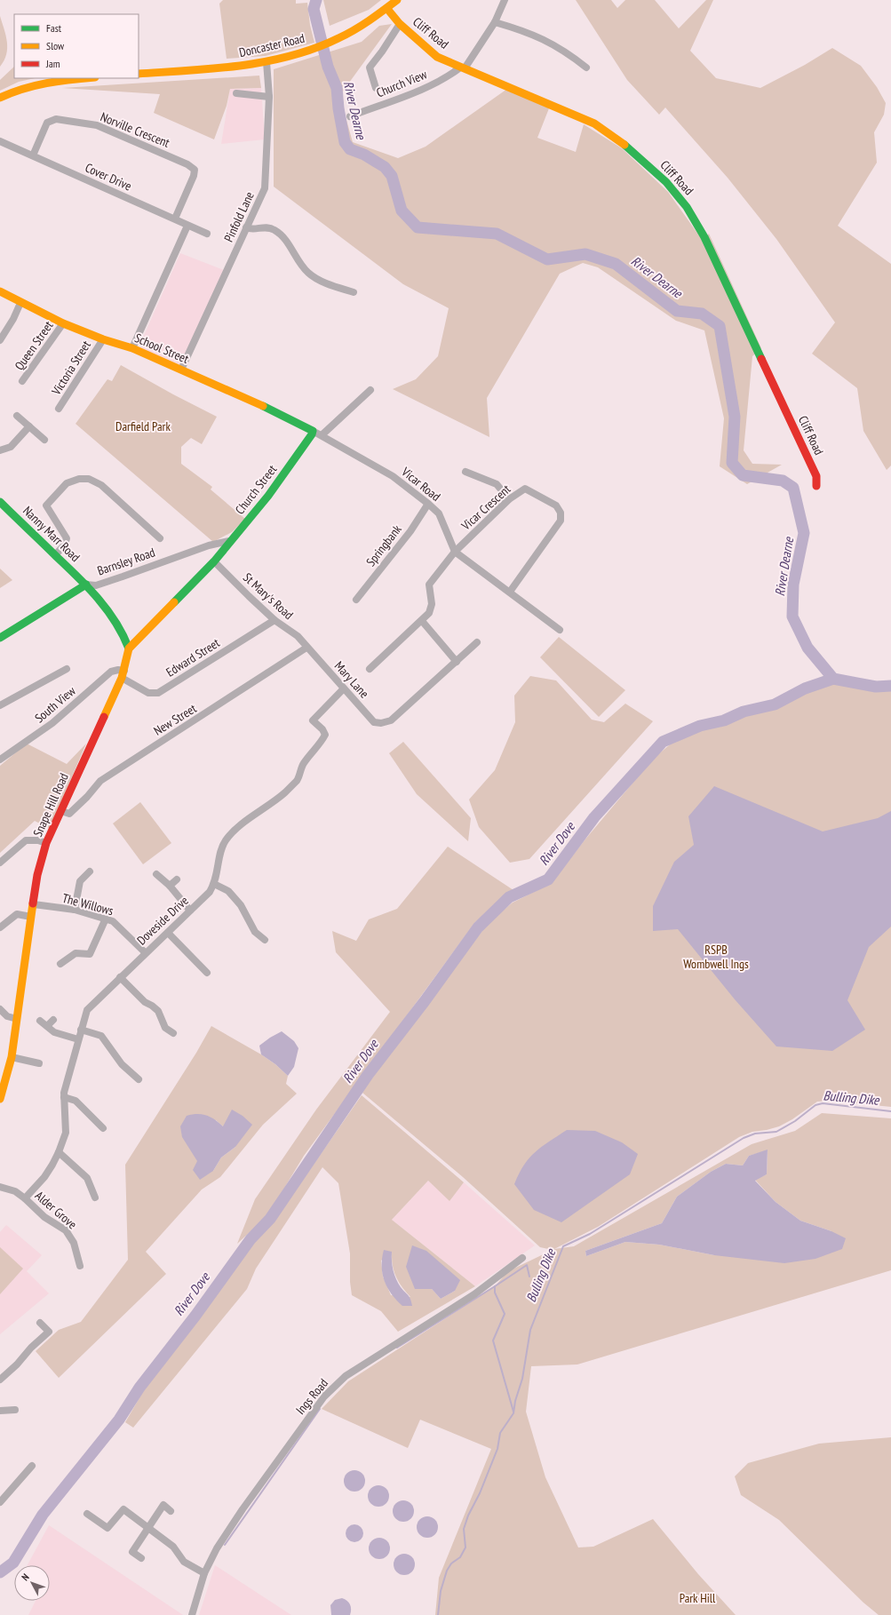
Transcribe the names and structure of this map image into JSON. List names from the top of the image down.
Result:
{
  "streets": {
    "main road": [
      "Cliff Road",
      "Doncaster Road",
      "School Street",
      "Church Street",
      "Nanny Marr Road",
      "Barnsley Road",
      "Snape Hill Road"
    ],
    "street": [
      "Church View",
      "Norville Crescent",
      "Cover Drive",
      "Pinfold Lane",
      "Queen Street",
      "Victoria Street",
      "Vicar Road",
      "Vicar Crescent",
      "Springbank",
      "St Mary's Road",
      "Edward Street",
      "Mary Lane",
      "South View",
      "New Street",
      "The Willows",
      "Doveside Drive",
      "Alder Grove",
      "Ings Road"
    ]
  },
  "crossings": [
    ["Cliff Road", "Doncaster Road"],
    ["Cliff Road", "Church View"],
    ["Doncaster Road", "Pinfold Lane"],
    ["Norville Crescent", "Cover Drive"],
    ["Pinfold Lane", "School Street"],
    ["Queen Street", "School Street"],
    ["School Street", "Victoria Street"],
    ["School Street", "Vicar Road"],
    ["School Street", "Church Street"],
    ["Vicar Road", "Church Street"],
    ["Vicar Road", "Vicar Crescent"],
    ["Vicar Road", "Springbank"],
    ["Church Street", "Barnsley Road"],
    ["Church Street", "St Mary's Road"],
    ["Nanny Marr Road", "Barnsley Road"],
    ["Nanny Marr Road", "Snape Hill Road"],
    ["St Mary's Road", "Edward Street"],
    ["St Mary's Road", "Mary Lane"],
    ["St Mary's Road", "New Street"],
    ["Edward Street", "South View"],
    ["Edward Street", "Snape Hill Road"],
    ["Mary Lane", "New Street"],
    ["Mary Lane", "Doveside Drive"],
    ["South View", "Snape Hill Road"],
    ["New Street", "Snape Hill Road"],
    ["Snape Hill Road", "The Willows"],
    ["The Willows", "Doveside Drive"],
    ["Doveside Drive", "Alder Grove"]
  ],
  "water": ["River Dearne", "River Dove", "Bulling Dike"],
  "parks": ["Darfield Park", "RSPB Wombwell Ings", "Park Hill"],
  "legend": ["Fast", "Slow", "Jam"],
  "north": "top left"
}
